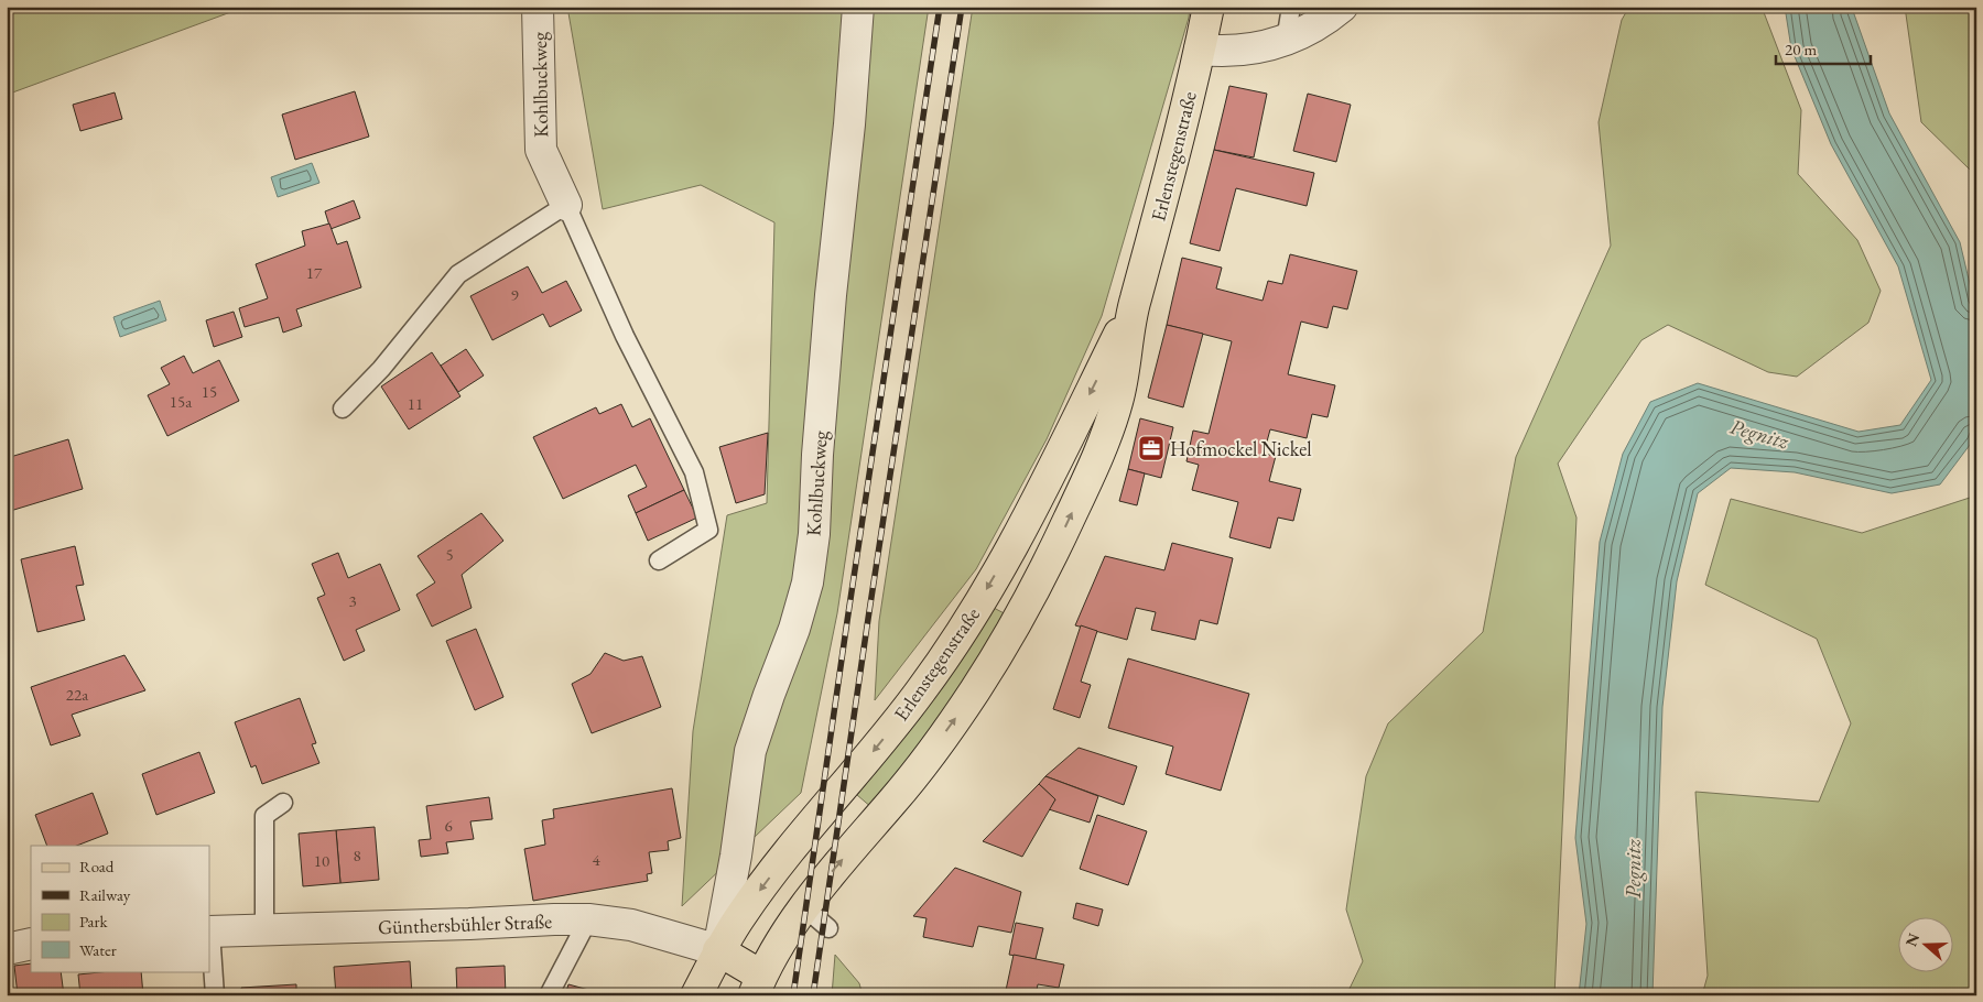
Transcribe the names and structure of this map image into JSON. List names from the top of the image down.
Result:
{
  "streets": {
    "main road": ["Erlenstegenstraße"],
    "street": ["Kohlbuckweg", "Günthersbühler Straße"]
  },
  "crossings": [
    ["Kohlbuckweg", "Erlenstegenstraße"],
    ["Kohlbuckweg", "Günthersbühler Straße"],
    ["Erlenstegenstraße", "Günthersbühler Straße"]
  ],
  "water": ["Pegnitz"],
  "places": {
    "office": ["Hofmockel Nickel"]
  },
  "house_numbers": [
    "17",
    "9",
    "15",
    "15a",
    "11",
    "5",
    "3",
    "22a",
    "6",
    "8",
    "4",
    "10"
  ],
  "legend": [
    "Road",
    "Railway",
    "Park",
    "Water"
  ],
  "scale_bar": "20 m",
  "north": "left"
}
